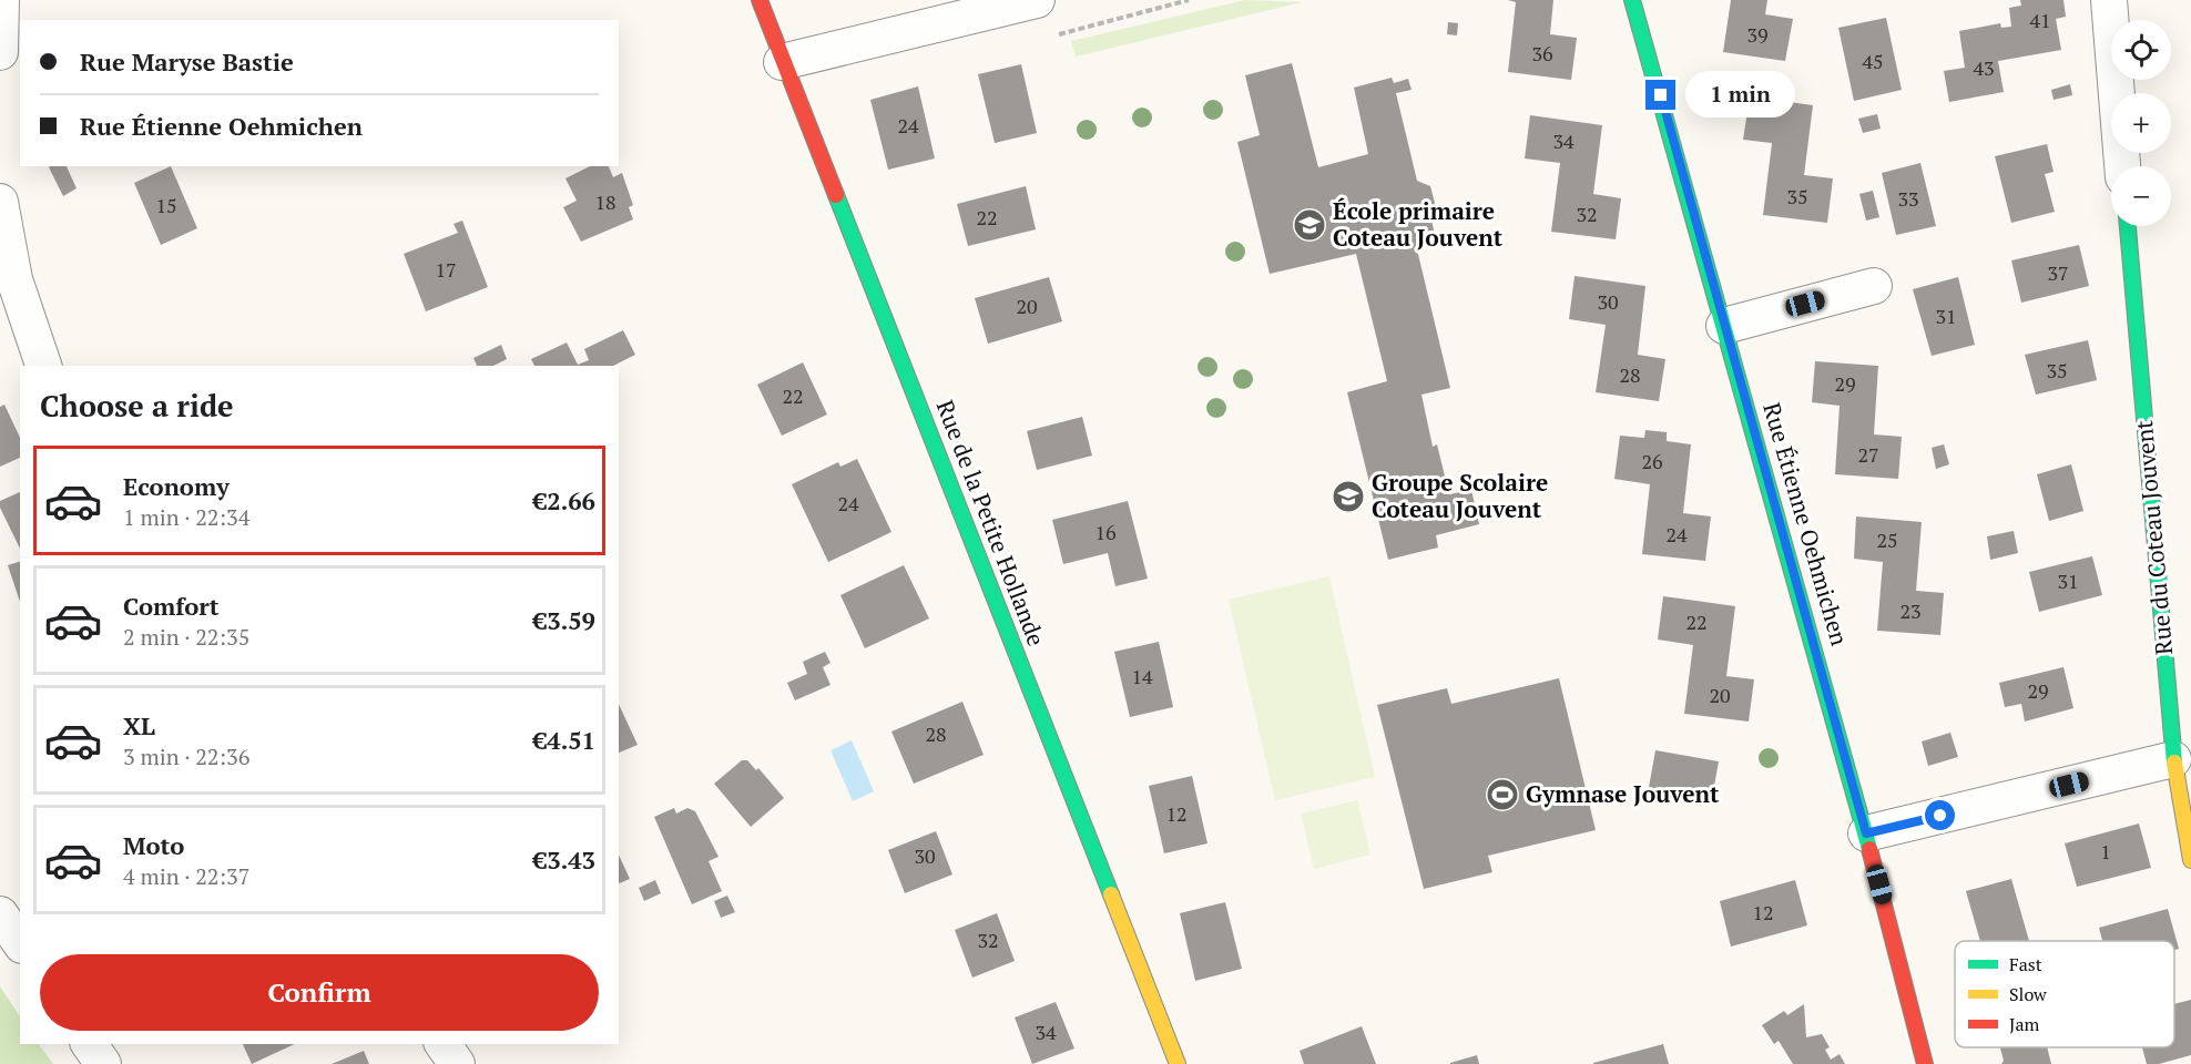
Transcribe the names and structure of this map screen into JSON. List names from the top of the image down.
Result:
{
  "streets": {
    "street": ["Rue de la Petite Hollande", "Rue Étienne Oehmichen", "Rue du Coteau Jouvent"]
  },
  "places": {
    "school or university": ["École primaire Coteau Jouvent", "Groupe Scolaire Coteau Jouvent"],
    "sports": ["Gymnase Jouvent"]
  },
  "house_numbers": [
    "41",
    "39",
    "36",
    "45",
    "43",
    "24",
    "34",
    "35",
    "33",
    "18",
    "15",
    "32",
    "22",
    "17",
    "37",
    "30",
    "20",
    "31",
    "35",
    "28",
    "29",
    "22",
    "27",
    "26",
    "24",
    "16",
    "24",
    "25",
    "31",
    "23",
    "22",
    "14",
    "29",
    "20",
    "28",
    "12",
    "1",
    "30",
    "12",
    "32",
    "34"
  ],
  "legend": ["Fast", "Slow", "Jam"],
  "page": {
    "map_buttons": ["+", "−"],
    "banner": ["Rue Maryse Bastie", "Rue Étienne Oehmichen"],
    "bubble": "1 min",
    "heading": "Choose a ride",
    "list": [
      {
        "name": "Economy",
        "note": "1 min · 22:34",
        "value": "€2.66"
      },
      {
        "name": "Comfort",
        "note": "2 min · 22:35",
        "value": "€3.59"
      },
      {
        "name": "XL",
        "note": "3 min · 22:36",
        "value": "€4.51"
      },
      {
        "name": "Moto",
        "note": "4 min · 22:37",
        "value": "€3.43"
      }
    ],
    "buttons": "Confirm"
  }
}
